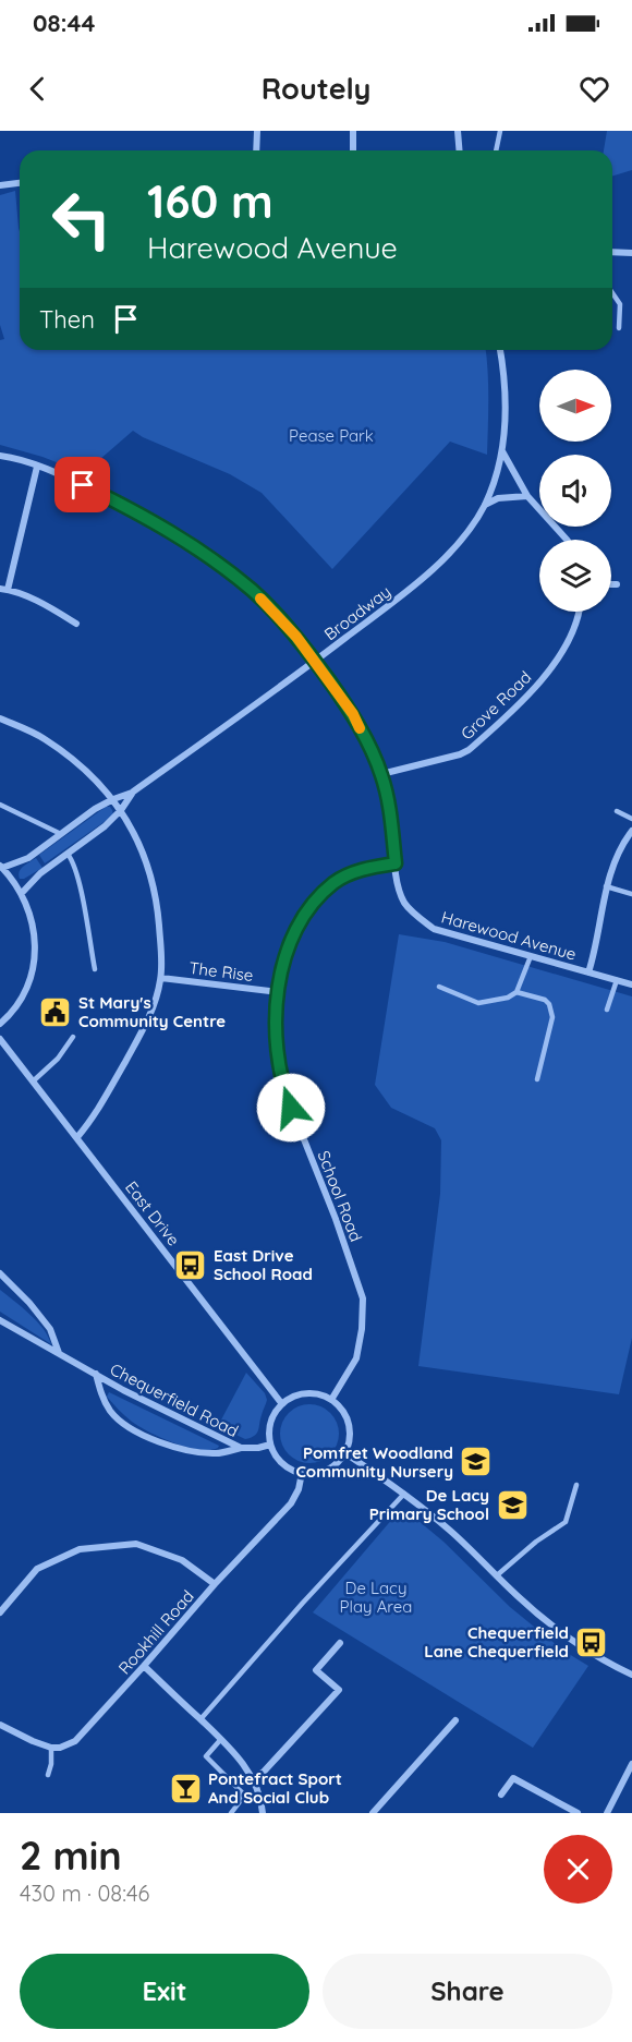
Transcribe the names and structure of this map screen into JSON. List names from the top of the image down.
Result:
{
  "streets": {
    "street": [
      "Broadway",
      "Grove Road",
      "Harewood Avenue",
      "The Rise",
      "School Road",
      "East Drive",
      "Chequerfield Road",
      "Rookhill Road"
    ]
  },
  "crossings": [
    ["Broadway", "Harewood Avenue"],
    ["Grove Road", "Harewood Avenue"],
    ["Harewood Avenue", "School Road"],
    ["The Rise", "School Road"],
    ["School Road", "East Drive"],
    ["School Road", "Chequerfield Road"],
    ["School Road", "Rookhill Road"],
    ["East Drive", "Chequerfield Road"],
    ["East Drive", "Rookhill Road"],
    ["Chequerfield Road", "Rookhill Road"]
  ],
  "parks": ["Pease Park", "De Lacy Play Area"],
  "places": {
    "public building": ["St Mary's Community Centre"],
    "bus stop": ["East Drive School Road", "Chequerfield Lane Chequerfield"],
    "school or university": ["Pomfret Woodland Community Nursery", "De Lacy Primary School"],
    "bar": ["Pontefract Sport And Social Club"]
  },
  "north": "right",
  "page": {
    "status": "08:44",
    "header": "Routely",
    "turn": ["160 m", "Harewood Avenue"],
    "then": "Then",
    "heading": ["2 min", "430 m · 08:46"],
    "buttons": ["Exit", "Share"]
  }
}
